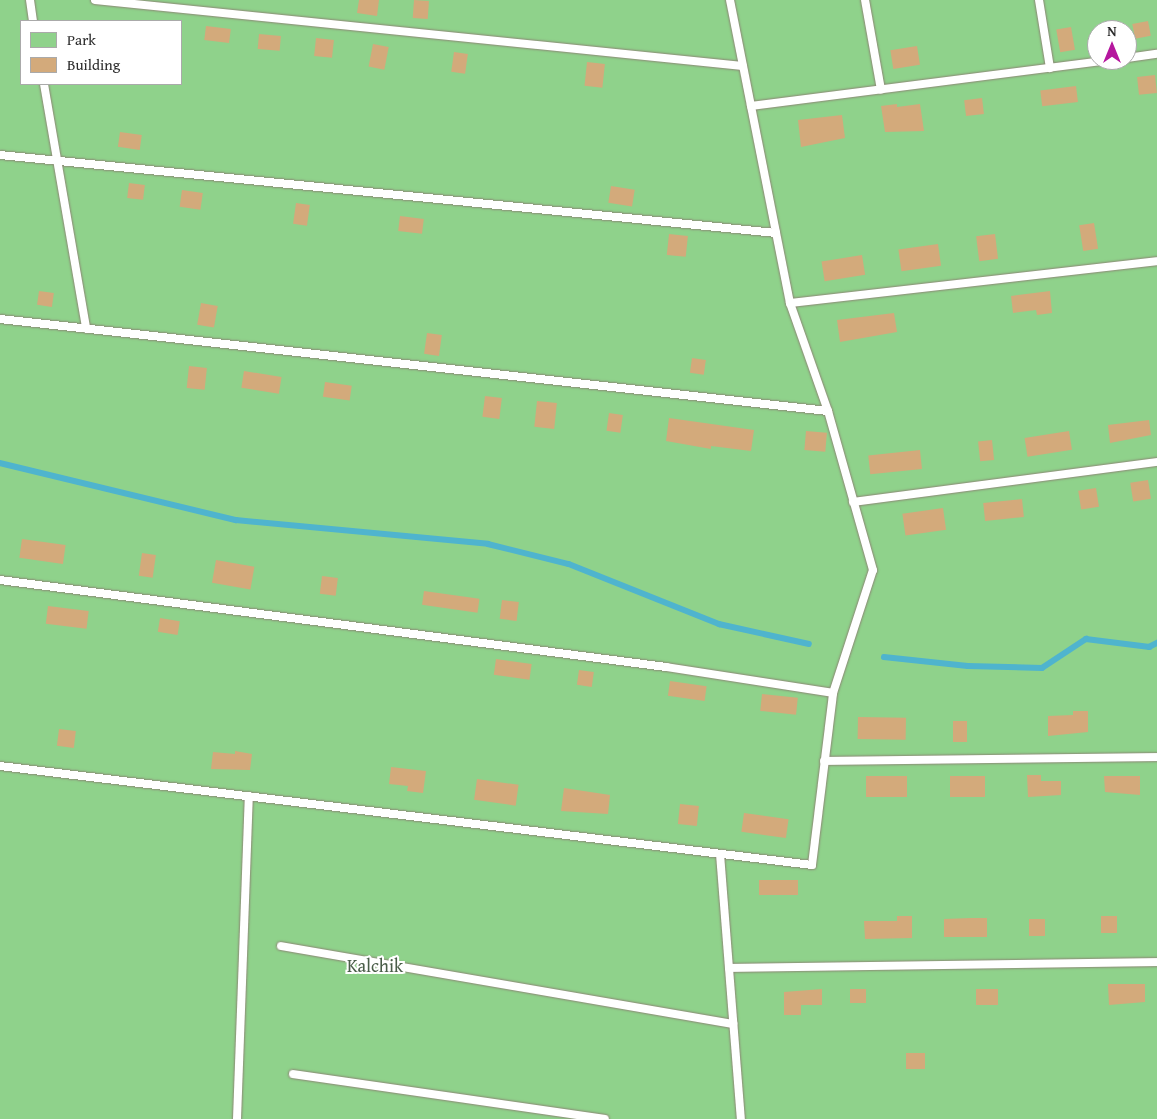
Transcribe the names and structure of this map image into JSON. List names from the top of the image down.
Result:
{
  "parks": ["Kalchik"],
  "legend": ["Park", "Building"],
  "north": "top"
}
